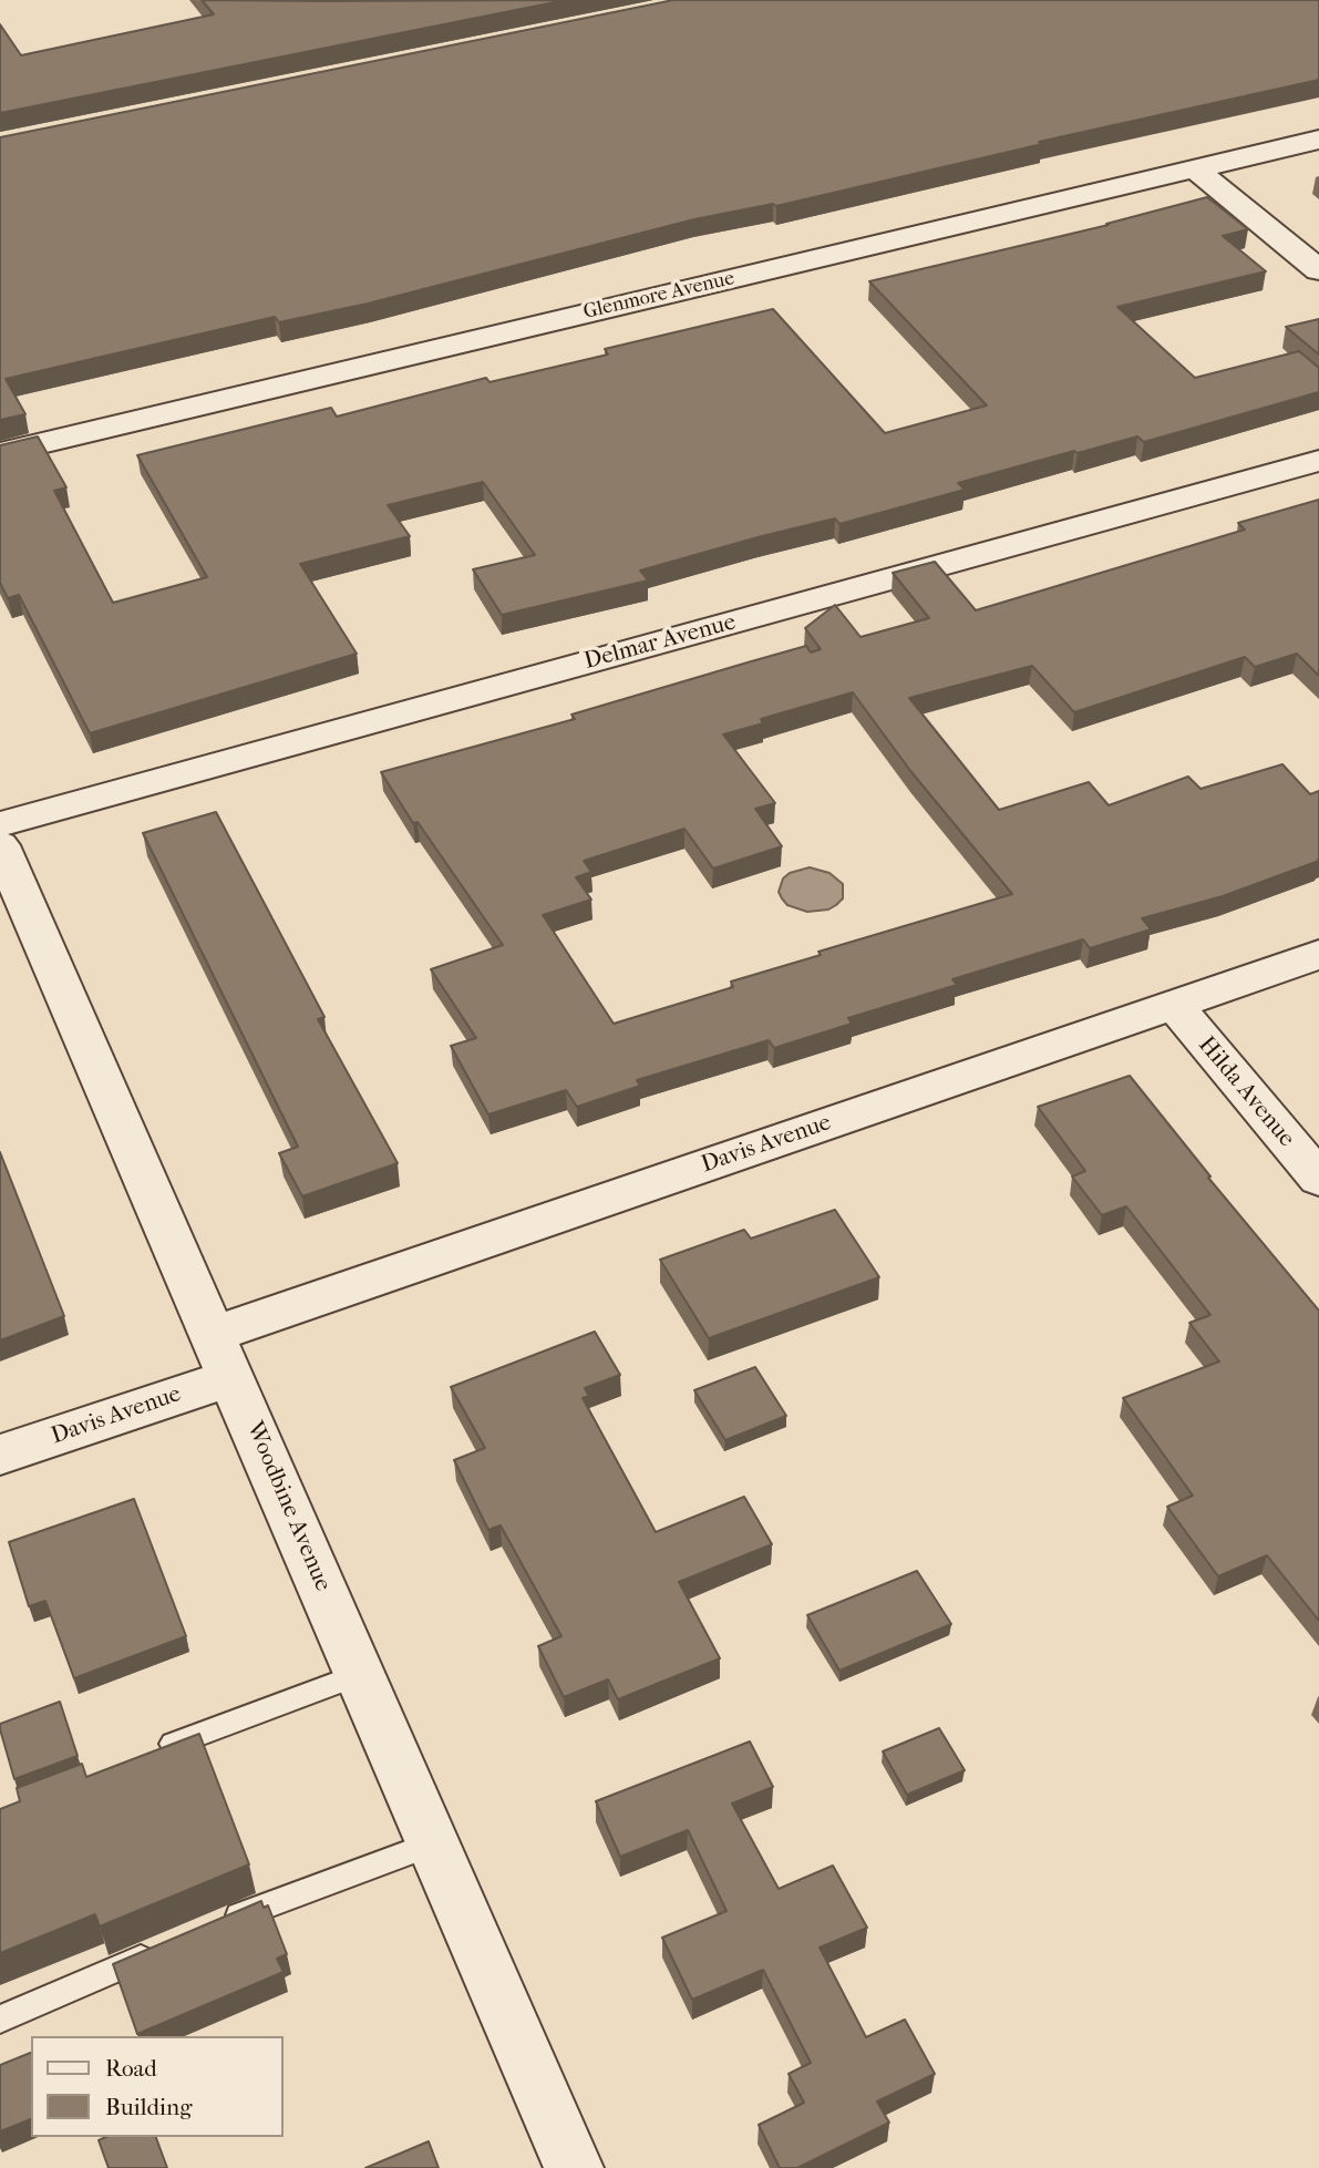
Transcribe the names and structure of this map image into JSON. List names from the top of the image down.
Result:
{
  "streets": {
    "street": [
      "Glenmore Avenue",
      "Delmar Avenue",
      "Hilda Avenue",
      "Davis Avenue",
      "Woodbine Avenue"
    ]
  },
  "crossings": [
    ["Hilda Avenue", "Davis Avenue"],
    ["Davis Avenue", "Woodbine Avenue"]
  ],
  "legend": ["Road", "Building"]
}
